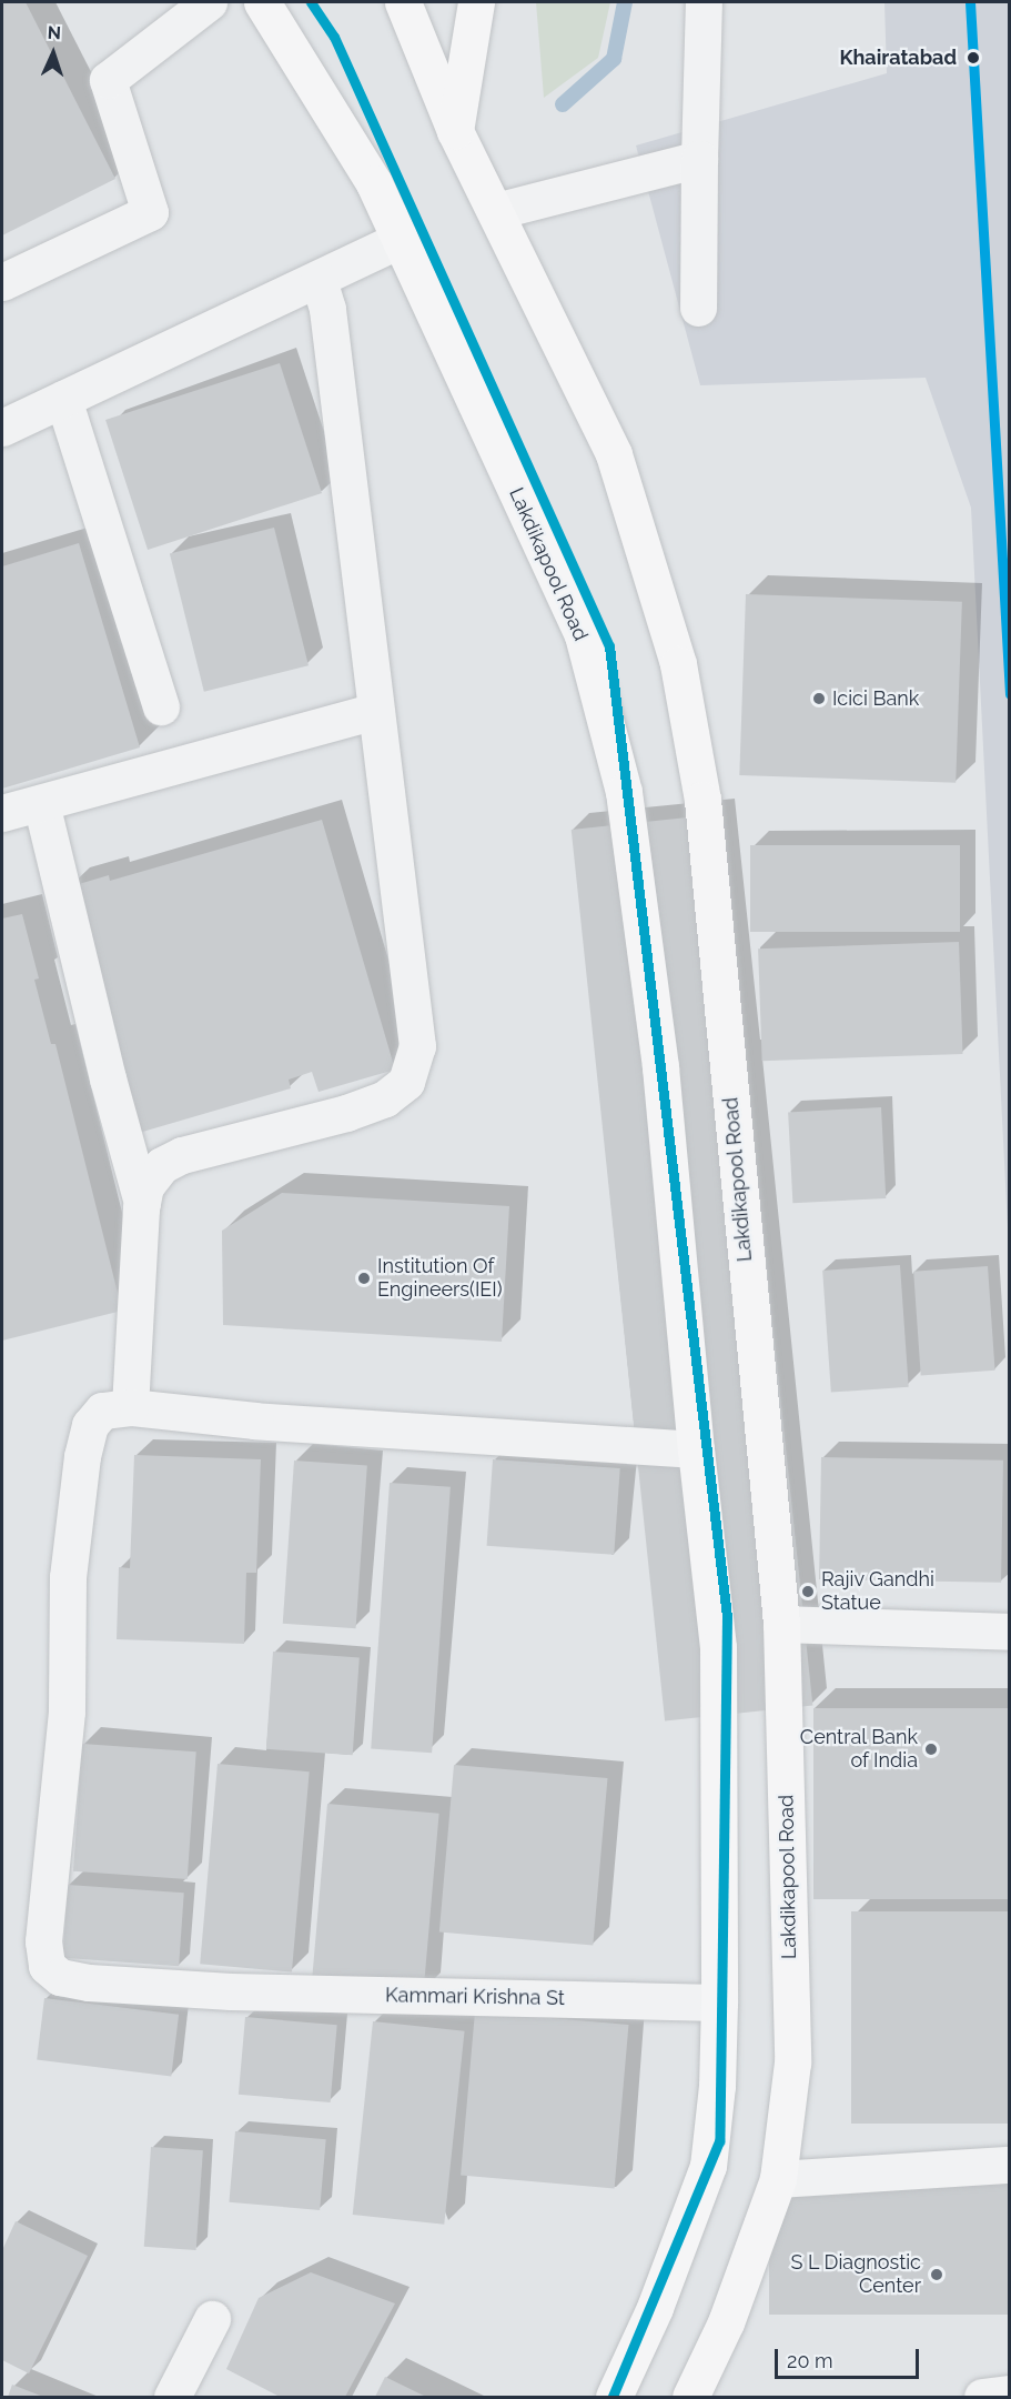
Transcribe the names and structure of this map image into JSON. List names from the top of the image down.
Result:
{
  "streets": {
    "highway": ["Lakdikapool Road"],
    "street": ["Kammari Krishna St"]
  },
  "crossings": [
    ["Lakdikapool Road", "Kammari Krishna St"]
  ],
  "places": [
    "Khairatabad",
    "Icici Bank",
    "Institution Of Engineers(IEI)",
    "Rajiv Gandhi Statue",
    "Central Bank of India",
    "S L Diagnostic Center"
  ],
  "scale_bar": "20 m",
  "north": "top"
}
